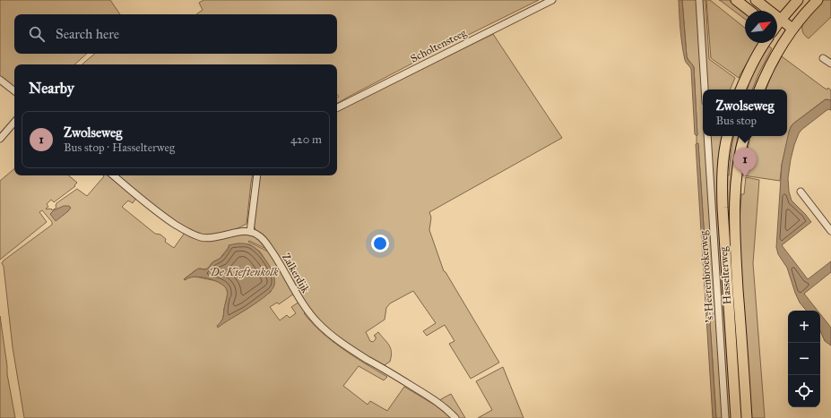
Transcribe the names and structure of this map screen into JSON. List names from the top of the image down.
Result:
{
  "streets": {
    "main road": ["Hasselterweg"],
    "street": ["Scholtensteeg", "Zalkerdijk", "'s-Heerenbroekerweg"]
  },
  "water": ["De Kieftenkolk"],
  "north": "top right",
  "page": {
    "search": "Search here",
    "heading": "Nearby",
    "popup": ["Zwolseweg", "Bus stop"],
    "list": [
      {
        "mark": "1",
        "name": "Zwolseweg",
        "note": "Bus stop · Hasselterweg",
        "value": "420 m"
      }
    ],
    "pins": "1",
    "map_buttons": ["+", "−"]
  }
}
